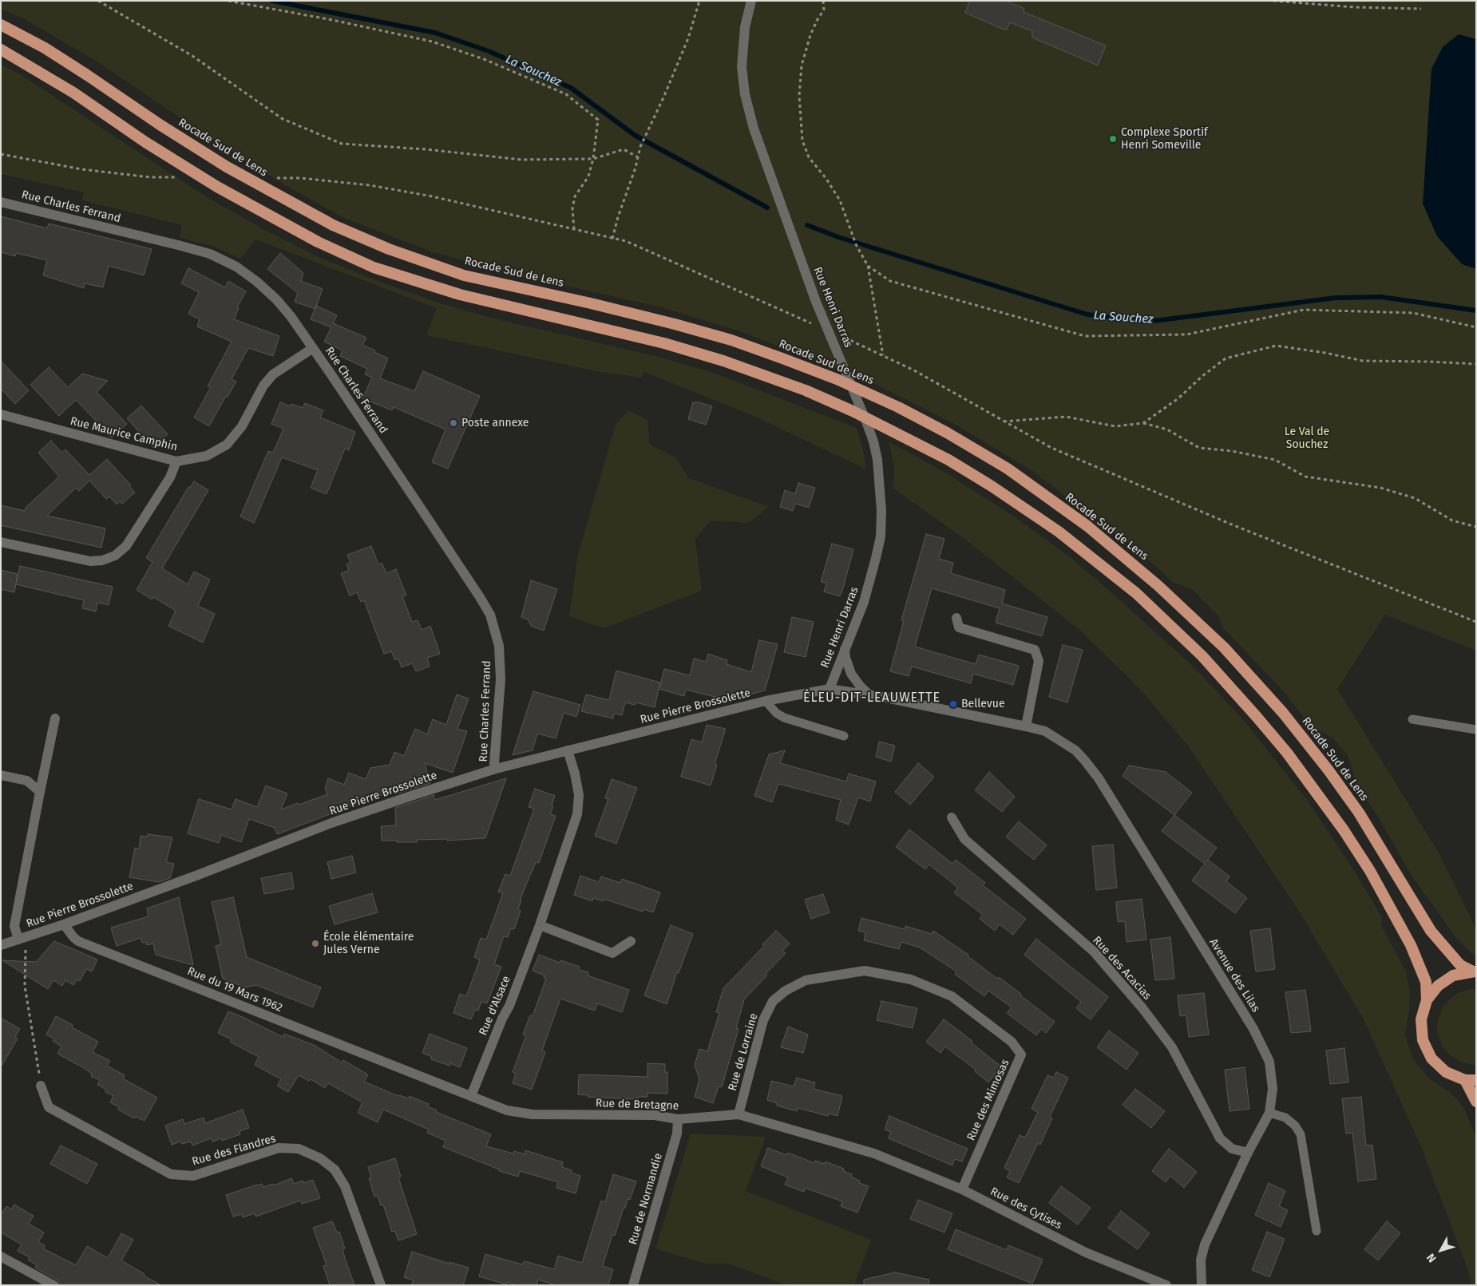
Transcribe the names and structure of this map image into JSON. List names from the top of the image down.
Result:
{
  "streets": {
    "highway": ["Rocade Sud de Lens"],
    "street": [
      "Rue Charles Ferrand",
      "Rue Henri Darras",
      "Rue Maurice Camphin",
      "Rue Pierre Brossolette",
      "Rue des Acacias",
      "Avenue des Lilas",
      "Rue du 19 Mars 1962",
      "Rue d'Alsace",
      "Rue de Lorraine",
      "Rue des Mimosas",
      "Rue de Bretagne",
      "Rue des Flandres",
      "Rue de Normandie",
      "Rue des Cytises"
    ]
  },
  "crossings": [
    ["Rue Charles Ferrand", "Rue Maurice Camphin"],
    ["Rue Charles Ferrand", "Rue Pierre Brossolette"],
    ["Rue Henri Darras", "Rue Pierre Brossolette"],
    ["Rue Pierre Brossolette", "Avenue des Lilas"],
    ["Rue Pierre Brossolette", "Rue du 19 Mars 1962"],
    ["Rue Pierre Brossolette", "Rue d'Alsace"],
    ["Rue des Acacias", "Avenue des Lilas"],
    ["Rue du 19 Mars 1962", "Rue de Bretagne"],
    ["Rue d'Alsace", "Rue de Bretagne"],
    ["Rue de Lorraine", "Rue des Mimosas"],
    ["Rue de Lorraine", "Rue de Bretagne"],
    ["Rue des Mimosas", "Rue des Cytises"],
    ["Rue de Bretagne", "Rue de Normandie"],
    ["Rue de Bretagne", "Rue des Cytises"]
  ],
  "districts": ["ÉLEU-DIT-LEAUWETTE"],
  "water": ["La Souchez"],
  "parks": ["Le Val de Souchez"],
  "places": [
    "Complexe Sportif Henri Someville",
    "Poste annexe",
    "Bellevue",
    "École élémentaire Jules Verne"
  ],
  "north": "bottom left"
}
